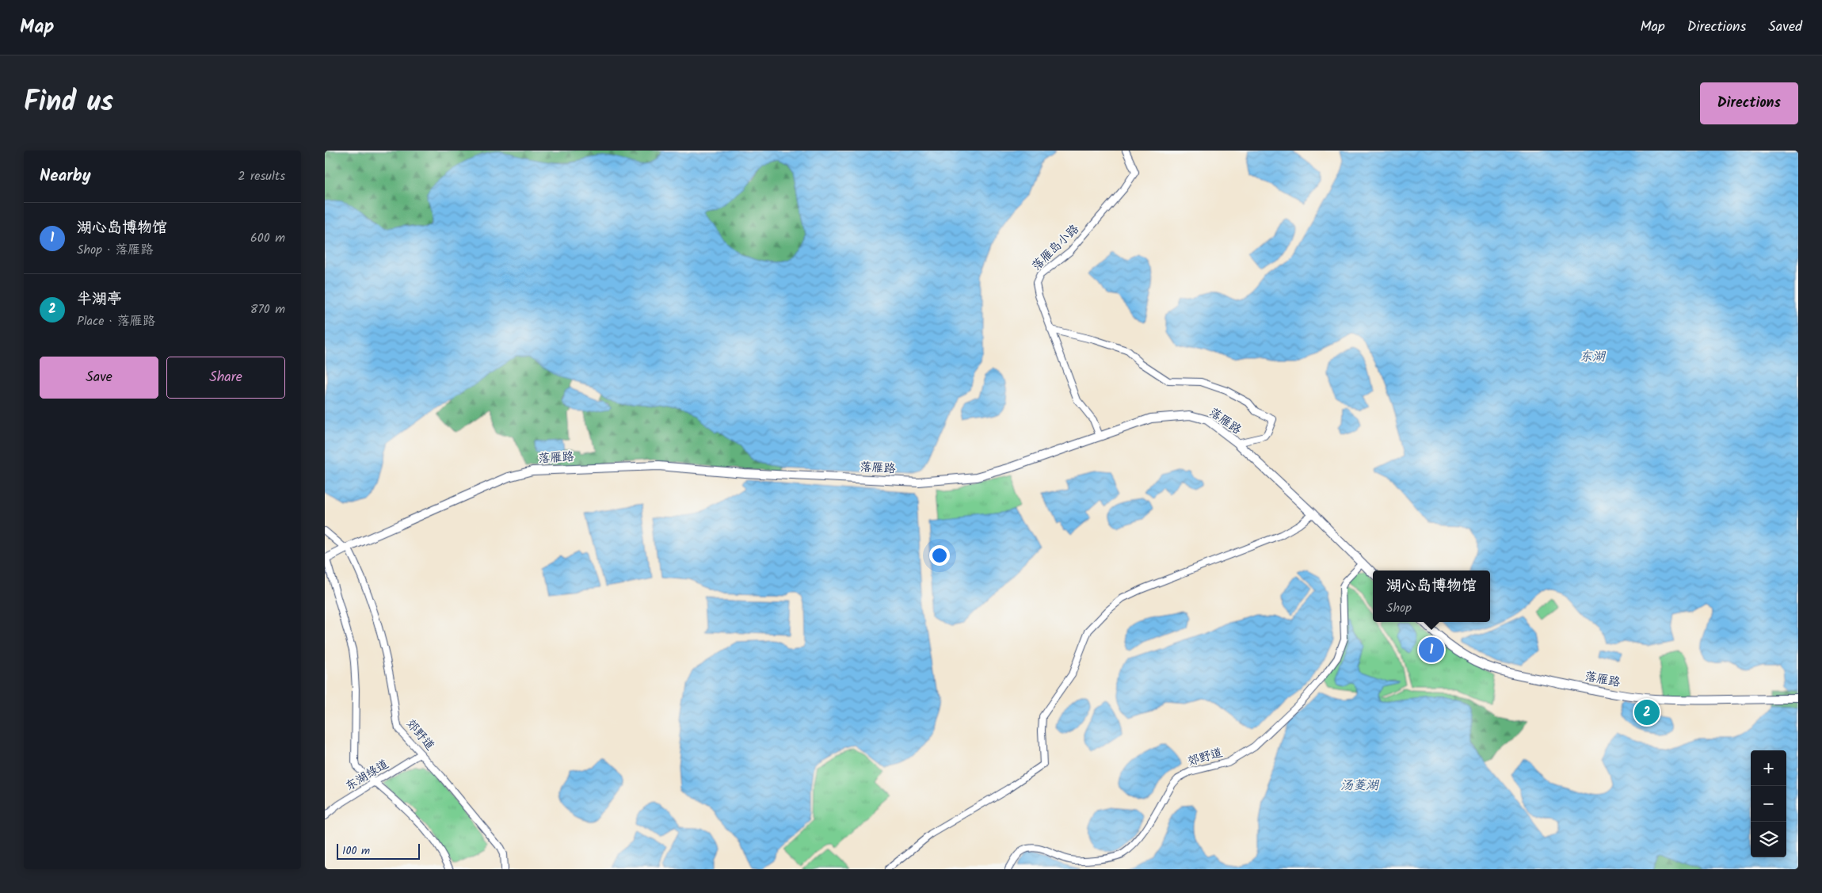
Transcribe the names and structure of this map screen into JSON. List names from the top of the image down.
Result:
{
  "streets": {
    "street": [
      "落雁岛小路",
      "落雁路",
      "郊野道",
      "东湖绿道"
    ]
  },
  "crossings": [
    ["落雁岛小路", "落雁路"],
    ["落雁路", "郊野道"],
    ["郊野道", "东湖绿道"]
  ],
  "water": ["东湖", "汤菱湖"],
  "scale_bar": "100 m",
  "page": {
    "header": "Map",
    "nav": ["Map", "Directions", "Saved"],
    "title": "Find us",
    "buttons": [
      "Directions",
      ["Save", "Share"]
    ],
    "heading": ["Nearby", "2 results"],
    "list": [
      {
        "mark": "1",
        "name": "湖心岛博物馆",
        "note": "Shop · 落雁路",
        "value": "600 m"
      },
      {
        "mark": "2",
        "name": "半湖亭",
        "note": "Place · 落雁路",
        "value": "870 m"
      }
    ],
    "popup": ["湖心岛博物馆", "Shop"],
    "pins": ["1", "2"],
    "map_buttons": ["+", "−"],
    "scale": "100 m"
  }
}
